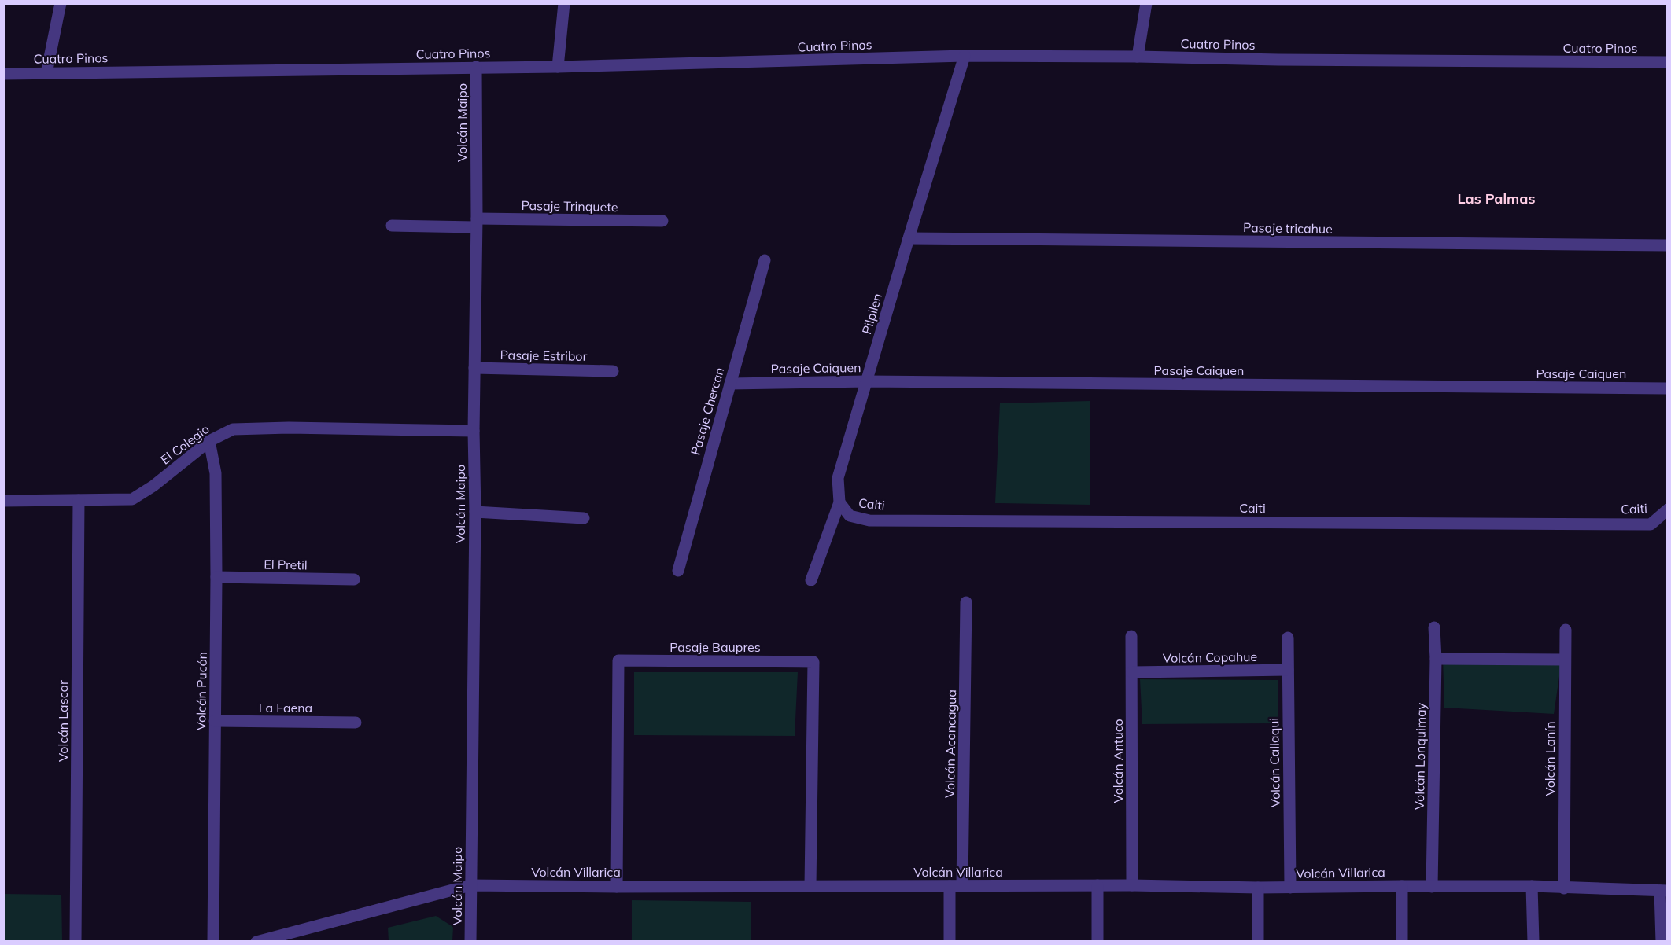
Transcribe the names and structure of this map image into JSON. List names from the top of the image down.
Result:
{
  "streets": {
    "street": [
      "Cuatro Pinos",
      "Volcán Maipo",
      "Pasaje Trinquete",
      "Pasaje tricahue",
      "Pilpilen",
      "Pasaje Estribor",
      "Pasaje Caiquen",
      "Pasaje Chercan",
      "El Colegio",
      "Caiti",
      "El Pretil",
      "Pasaje Baupres",
      "Volcán Copahue",
      "Volcán Pucón",
      "La Faena",
      "Volcán Lascar",
      "Volcán Aconcagua",
      "Volcán Lonquimay",
      "Volcán Lanín",
      "Volcán Antuco",
      "Volcán Callaqui",
      "Volcán Villarica"
    ]
  },
  "crossings": [
    ["Cuatro Pinos", "Volcán Maipo"],
    ["Cuatro Pinos", "Pilpilen"],
    ["Volcán Maipo", "Pasaje Trinquete"],
    ["Volcán Maipo", "Pasaje Estribor"],
    ["Volcán Maipo", "El Colegio"],
    ["Volcán Maipo", "Volcán Villarica"],
    ["Pasaje tricahue", "Pilpilen"],
    ["Pilpilen", "Pasaje Caiquen"],
    ["Pilpilen", "Caiti"],
    ["Pasaje Caiquen", "Pasaje Chercan"],
    ["El Colegio", "Volcán Pucón"],
    ["El Colegio", "Volcán Lascar"],
    ["El Pretil", "Volcán Pucón"],
    ["Pasaje Baupres", "Volcán Villarica"],
    ["Volcán Copahue", "Volcán Antuco"],
    ["Volcán Copahue", "Volcán Callaqui"],
    ["Volcán Pucón", "La Faena"],
    ["Volcán Aconcagua", "Volcán Villarica"],
    ["Volcán Lonquimay", "Volcán Villarica"],
    ["Volcán Lanín", "Volcán Villarica"],
    ["Volcán Antuco", "Volcán Villarica"],
    ["Volcán Callaqui", "Volcán Villarica"]
  ],
  "districts": ["Las Palmas"]
}
